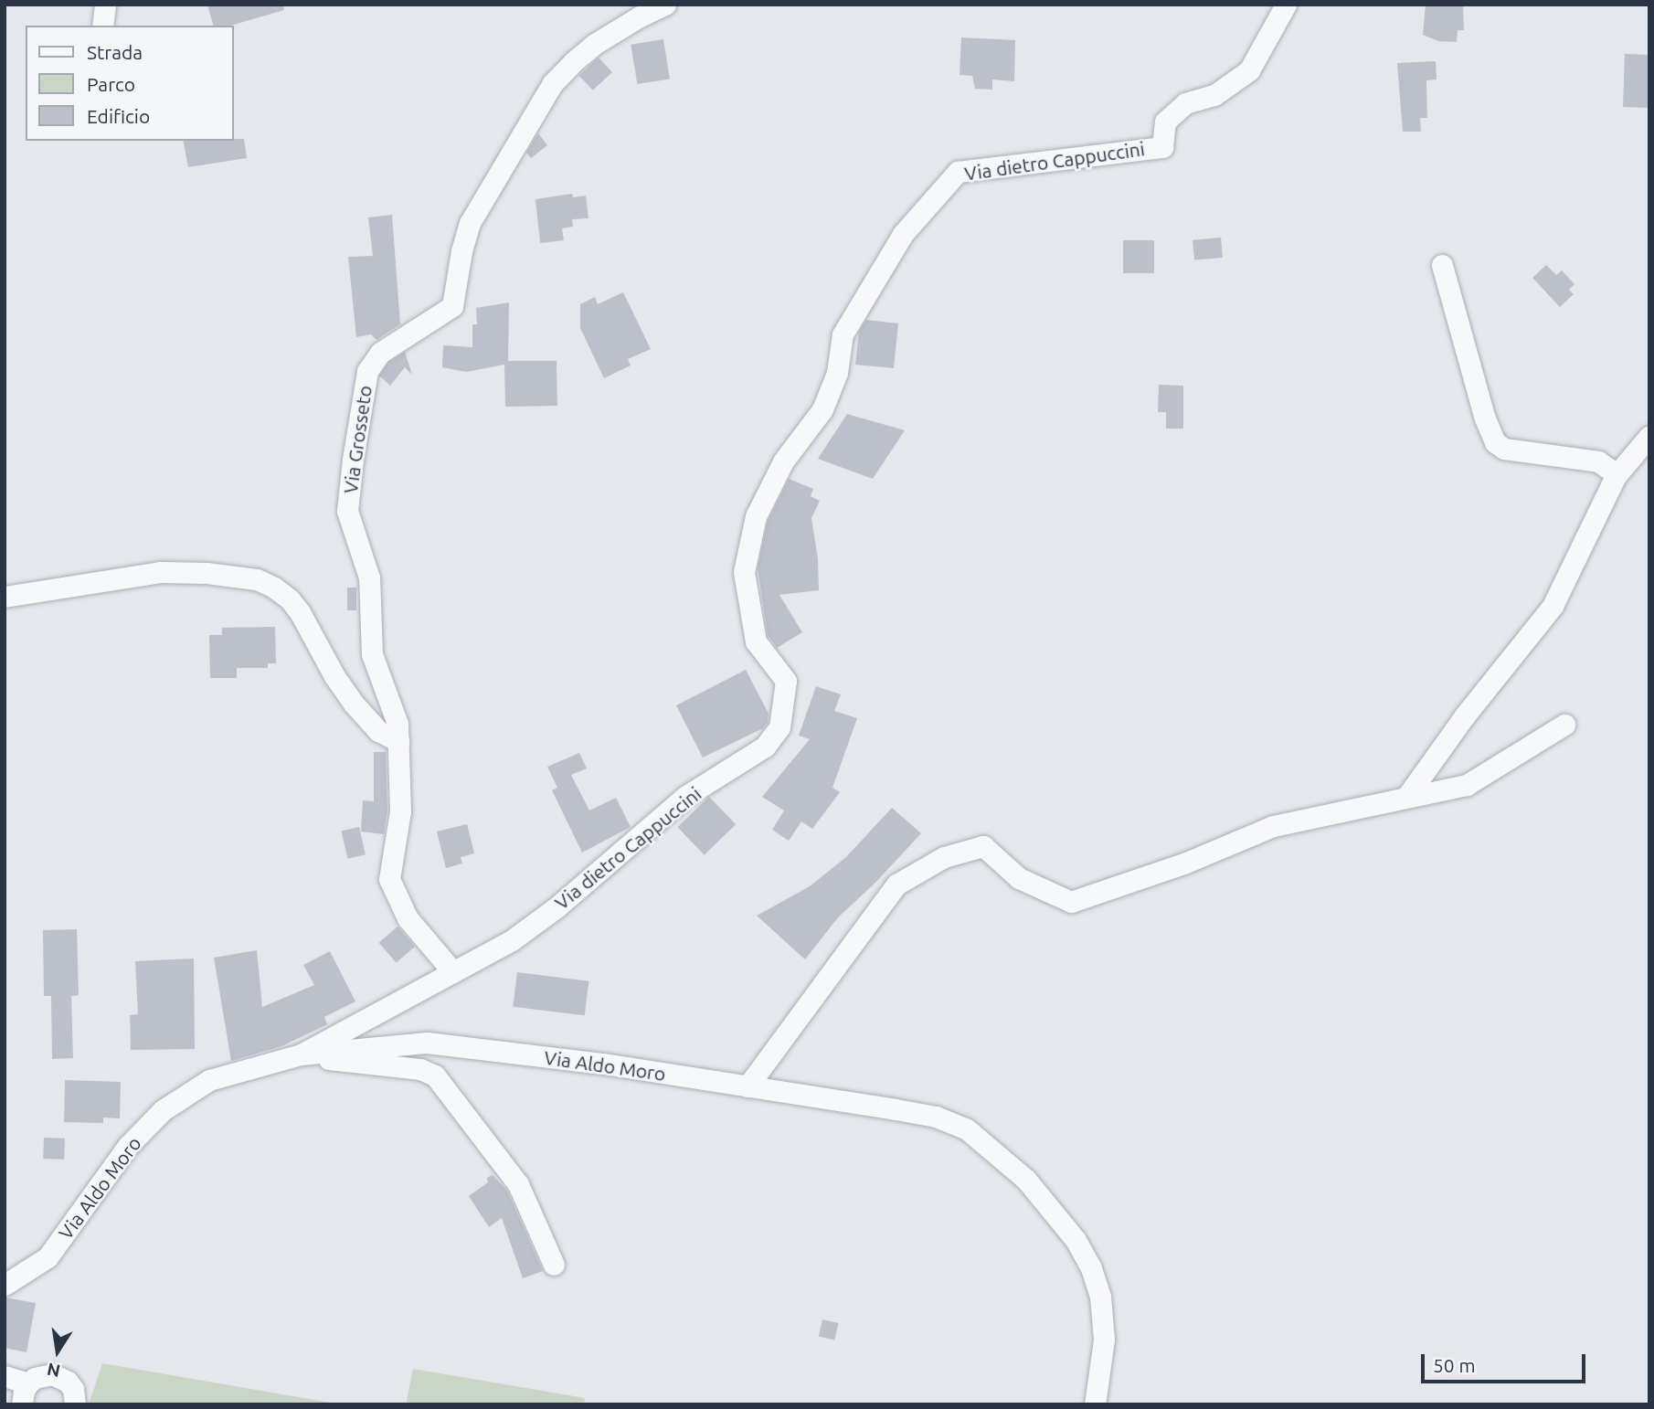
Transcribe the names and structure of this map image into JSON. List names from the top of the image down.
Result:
{
  "streets": {
    "street": ["Via dietro Cappuccini", "Via Grosseto", "Via Aldo Moro"]
  },
  "crossings": [
    ["Via dietro Cappuccini", "Via Grosseto"],
    ["Via dietro Cappuccini", "Via Aldo Moro"]
  ],
  "legend": ["Strada", "Parco", "Edificio"],
  "scale_bar": "50 m",
  "north": "bottom"
}
